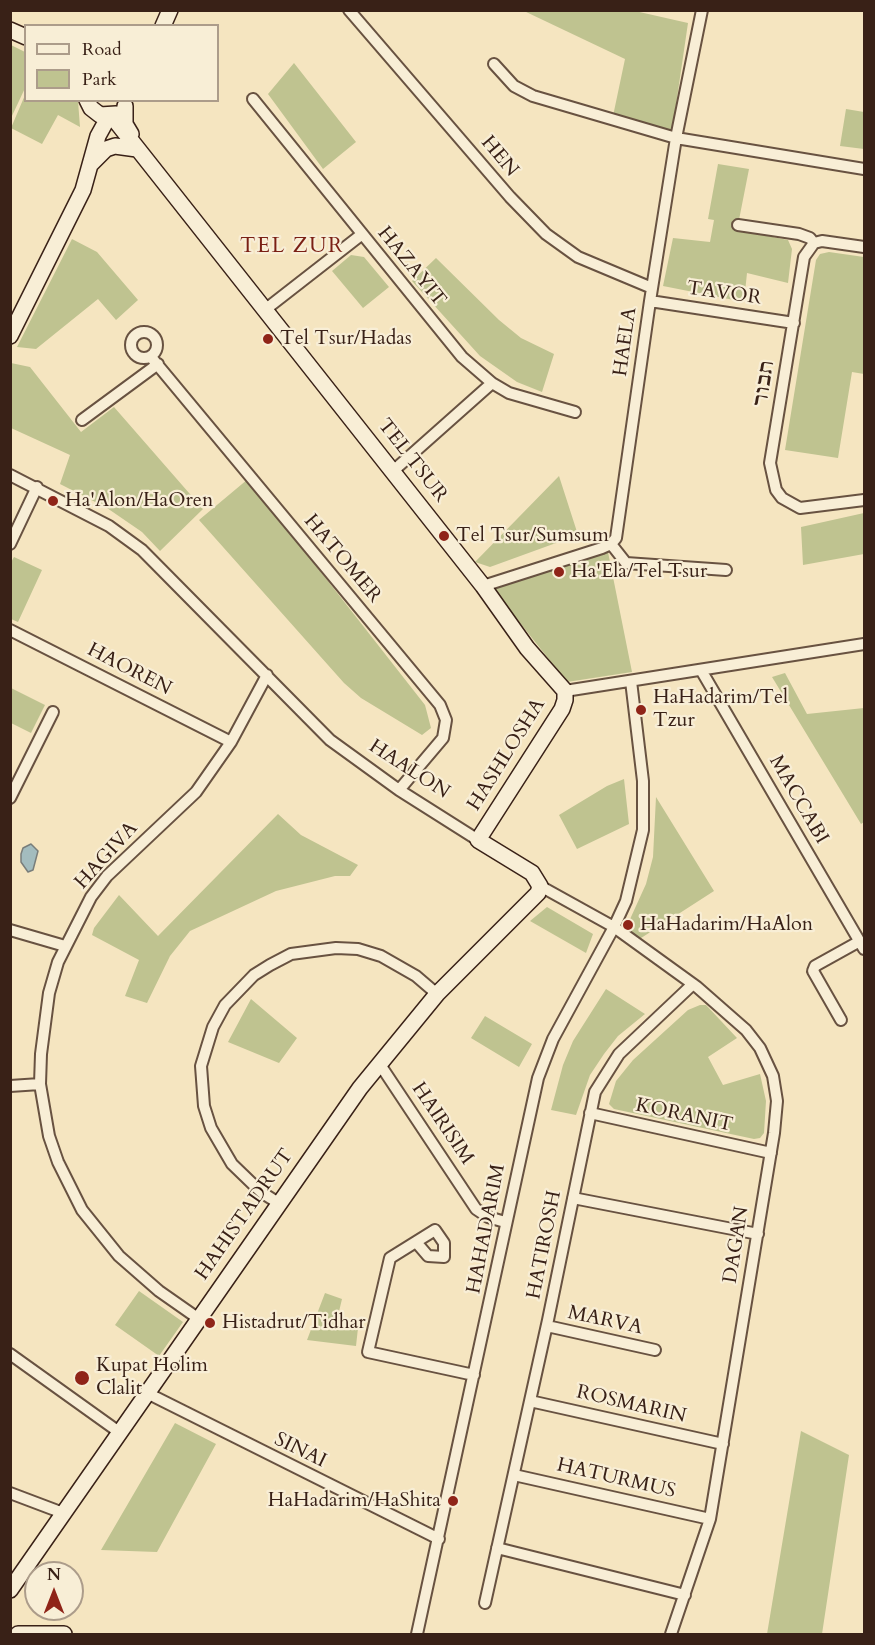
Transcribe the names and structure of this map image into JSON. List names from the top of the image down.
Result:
{
  "streets": {
    "street": [
      "HEN",
      "HAZAYIT",
      "TAVOR",
      "HAELA",
      "תבור",
      "TEL TSUR",
      "HATOMER",
      "HAOREN",
      "HASHLOSHA",
      "HAALON",
      "MACCABI",
      "HAGIVA",
      "KORANIT",
      "HAIRISIM",
      "HAHISTADRUT",
      "HAHADARIM",
      "HATIROSH",
      "DAGAN",
      "MARVA",
      "ROSMARIN",
      "SINAI",
      "HATURMUS"
    ]
  },
  "crossings": [
    ["HEN", "HAELA"],
    ["TAVOR", "HAELA"],
    ["TAVOR", "תבור"],
    ["TEL TSUR", "HASHLOSHA"],
    ["HATOMER", "HAALON"],
    ["HAOREN", "HAGIVA"],
    ["HASHLOSHA", "HAALON"],
    ["HAALON", "HAGIVA"],
    ["HAALON", "HAHISTADRUT"],
    ["HAGIVA", "HAHISTADRUT"],
    ["KORANIT", "HATIROSH"],
    ["KORANIT", "DAGAN"],
    ["HAIRISIM", "HAHISTADRUT"],
    ["HAIRISIM", "HAHADARIM"],
    ["HAHISTADRUT", "SINAI"],
    ["HAHADARIM", "DAGAN"],
    ["HAHADARIM", "SINAI"],
    ["HATIROSH", "DAGAN"],
    ["HATIROSH", "MARVA"],
    ["HATIROSH", "ROSMARIN"],
    ["HATIROSH", "HATURMUS"],
    ["DAGAN", "ROSMARIN"],
    ["DAGAN", "HATURMUS"]
  ],
  "districts": ["TEL ZUR"],
  "places": [
    "Tel Tsur/Hadas",
    "Ha'Alon/HaOren",
    "Tel Tsur/Sumsum",
    "Ha'Ela/Tel Tsur",
    "HaHadarim/Tel Tzur",
    "HaHadarim/HaAlon",
    "Histadrut/Tidhar",
    "Kupat Holim Clalit",
    "HaHadarim/HaShita"
  ],
  "legend": ["Road", "Park"],
  "north": "top"
}
